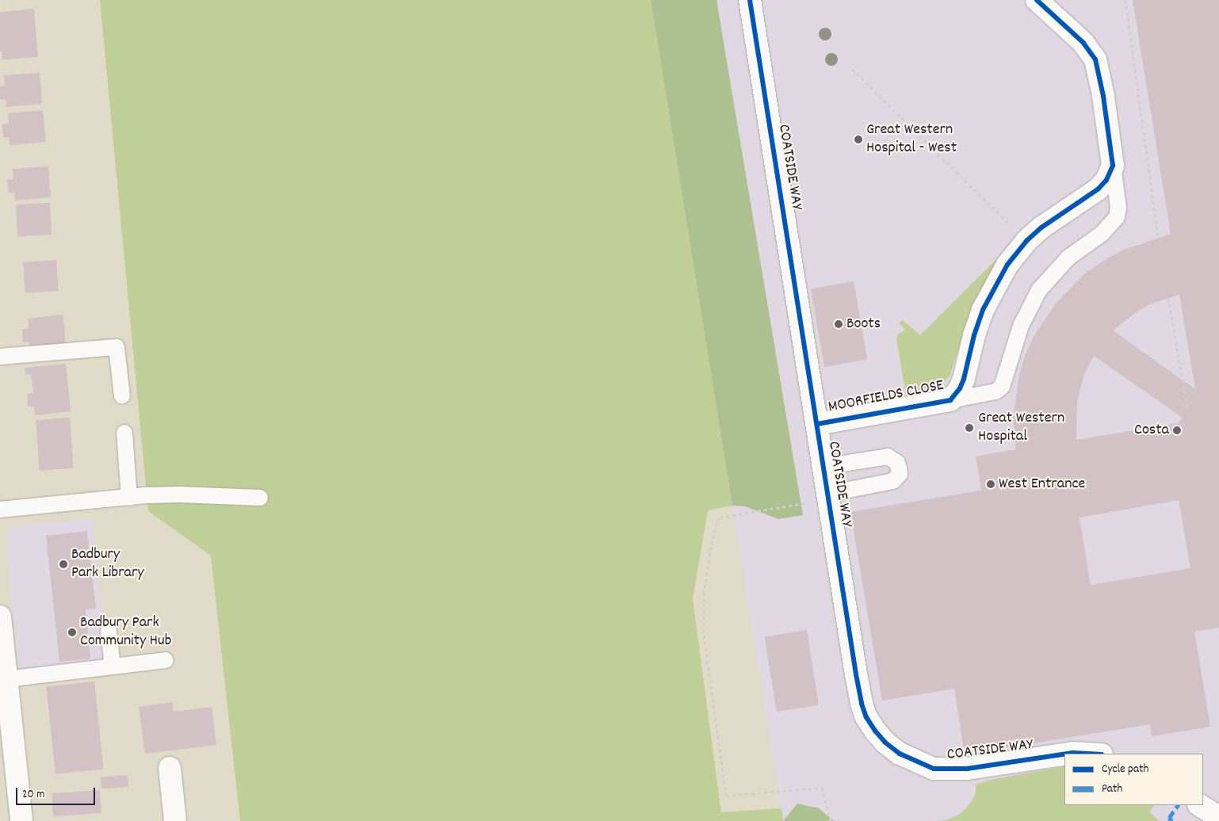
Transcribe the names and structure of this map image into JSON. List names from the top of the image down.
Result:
{
  "streets": {
    "street": ["COATSIDE WAY", "MOORFIELDS CLOSE"]
  },
  "crossings": [
    ["COATSIDE WAY", "MOORFIELDS CLOSE"]
  ],
  "places": [
    "Great Western Hospital - West",
    "Boots",
    "Great Western Hospital",
    "Costa",
    "West Entrance",
    "Badbury Park Library",
    "Badbury Park Community Hub"
  ],
  "legend": ["Cycle path", "Path"],
  "scale_bar": "20 m"
}
